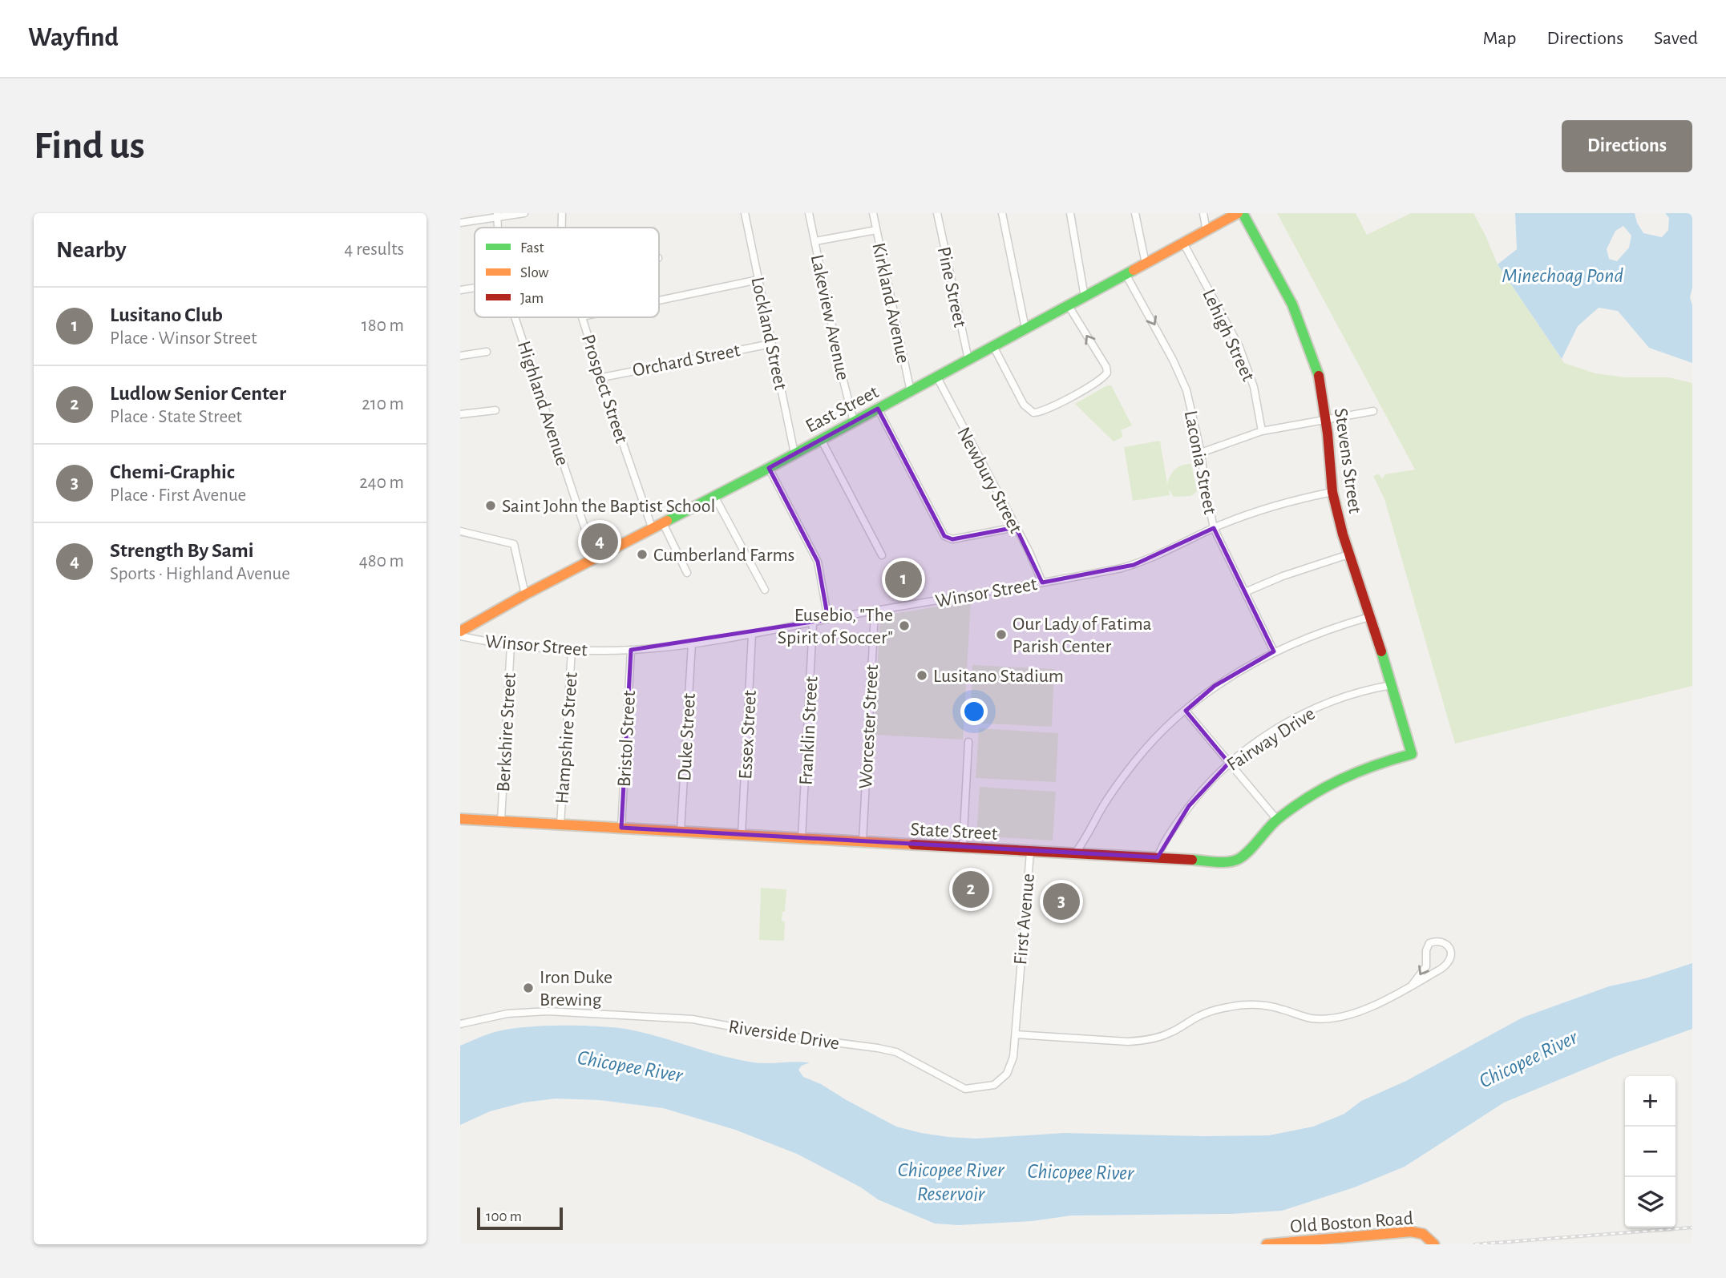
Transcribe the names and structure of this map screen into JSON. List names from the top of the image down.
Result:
{
  "streets": {
    "street": [
      "Pine Street",
      "Kirkland Avenue",
      "Lakeview Avenue",
      "Lockland Street",
      "Lehigh Street",
      "Orchard Street",
      "Prospect Street",
      "Highland Avenue",
      "East Street",
      "Stevens Street",
      "Laconia Street",
      "Newbury Street",
      "Winsor Street",
      "Worcester Street",
      "Franklin Street",
      "Berkshire Street",
      "Essex Street",
      "Duke Street",
      "Hampshire Street",
      "Bristol Street",
      "Fairway Drive",
      "State Street",
      "First Avenue",
      "Riverside Drive",
      "Old Boston Road"
    ]
  },
  "crossings": [
    ["Pine Street", "East Street"],
    ["Kirkland Avenue", "East Street"],
    ["Lakeview Avenue", "East Street"],
    ["Lockland Street", "Orchard Street"],
    ["Lockland Street", "East Street"],
    ["Lehigh Street", "East Street"],
    ["Orchard Street", "Prospect Street"],
    ["Prospect Street", "East Street"],
    ["Highland Avenue", "East Street"],
    ["East Street", "Laconia Street"],
    ["East Street", "Newbury Street"],
    ["Stevens Street", "Winsor Street"],
    ["Stevens Street", "Fairway Drive"],
    ["Stevens Street", "State Street"],
    ["Laconia Street", "Winsor Street"],
    ["Newbury Street", "Winsor Street"],
    ["Winsor Street", "Worcester Street"],
    ["Winsor Street", "Franklin Street"],
    ["Winsor Street", "Berkshire Street"],
    ["Winsor Street", "Essex Street"],
    ["Winsor Street", "Duke Street"],
    ["Winsor Street", "Hampshire Street"],
    ["Winsor Street", "Bristol Street"],
    ["Worcester Street", "State Street"],
    ["Franklin Street", "State Street"],
    ["Berkshire Street", "State Street"],
    ["Essex Street", "State Street"],
    ["Duke Street", "State Street"],
    ["Hampshire Street", "State Street"],
    ["Bristol Street", "State Street"],
    ["Fairway Drive", "State Street"],
    ["State Street", "First Avenue"],
    ["First Avenue", "Riverside Drive"]
  ],
  "one_way": ["Laconia Street"],
  "water": ["Minechoag Pond", "Chicopee River", "Chicopee River Reservoir"],
  "places": [
    "Saint John the Baptist School",
    "Cumberland Farms",
    "Eusebio, \"The Spirit of Soccer\"",
    "Our Lady of Fatima Parish Center",
    "Lusitano Stadium",
    "Iron Duke Brewing"
  ],
  "legend": ["Fast", "Slow", "Jam"],
  "scale_bar": "100 m",
  "page": {
    "header": "Wayfind",
    "nav": ["Map", "Directions", "Saved"],
    "buttons": "Directions",
    "title": "Find us",
    "heading": ["Nearby", "4 results"],
    "list": [
      {
        "mark": "1",
        "name": "Lusitano Club",
        "note": "Place · Winsor Street",
        "value": "180 m"
      },
      {
        "mark": "2",
        "name": "Ludlow Senior Center",
        "note": "Place · State Street",
        "value": "210 m"
      },
      {
        "mark": "3",
        "name": "Chemi-Graphic",
        "note": "Place · First Avenue",
        "value": "240 m"
      },
      {
        "mark": "4",
        "name": "Strength By Sami",
        "note": "Sports · Highland Avenue",
        "value": "480 m"
      }
    ],
    "pins": [
      "4",
      "1",
      "2",
      "3"
    ],
    "map_buttons": ["+", "−"],
    "scale": "100 m"
  }
}
